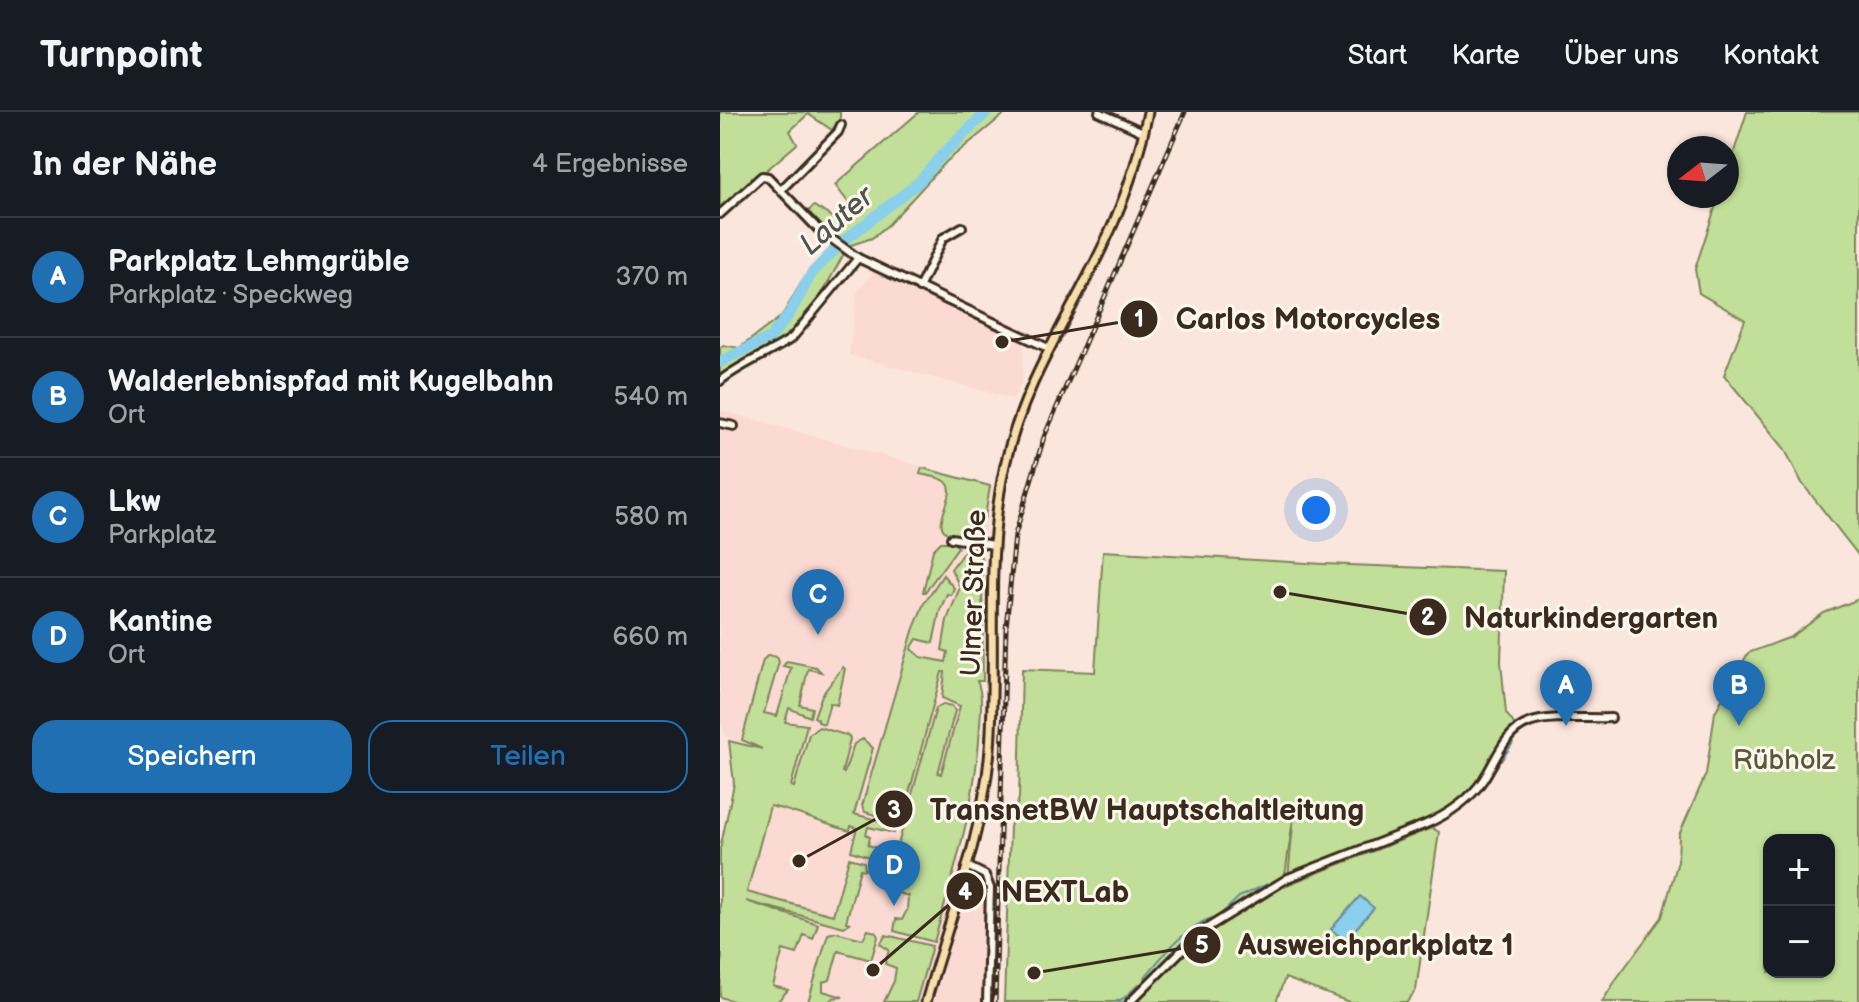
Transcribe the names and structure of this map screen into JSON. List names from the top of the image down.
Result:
{
  "streets": {
    "main road": ["Ulmer Straße"]
  },
  "water": ["Lauter"],
  "parks": ["Rübholz"],
  "places": [
    "Carlos Motorcycles",
    "Naturkindergarten",
    "TransnetBW Hauptschaltleitung",
    "NEXTLab",
    "Ausweichparkplatz 1"
  ],
  "north": "left",
  "page": {
    "header": "Turnpoint",
    "nav": [
      "Start",
      "Karte",
      "Über uns",
      "Kontakt"
    ],
    "heading": ["In der Nähe", "4 Ergebnisse"],
    "list": [
      {
        "mark": "A",
        "name": "Parkplatz Lehmgrüble",
        "note": "Parkplatz · Speckweg",
        "value": "370 m"
      },
      {
        "mark": "B",
        "name": "Walderlebnispfad mit Kugelbahn",
        "note": "Ort",
        "value": "540 m"
      },
      {
        "mark": "C",
        "name": "Lkw",
        "note": "Parkplatz",
        "value": "580 m"
      },
      {
        "mark": "D",
        "name": "Kantine",
        "note": "Ort",
        "value": "660 m"
      }
    ],
    "pins": [
      "C",
      "A",
      "B",
      "D"
    ],
    "buttons": ["Speichern", "Teilen"],
    "map_buttons": ["+", "−"]
  }
}
